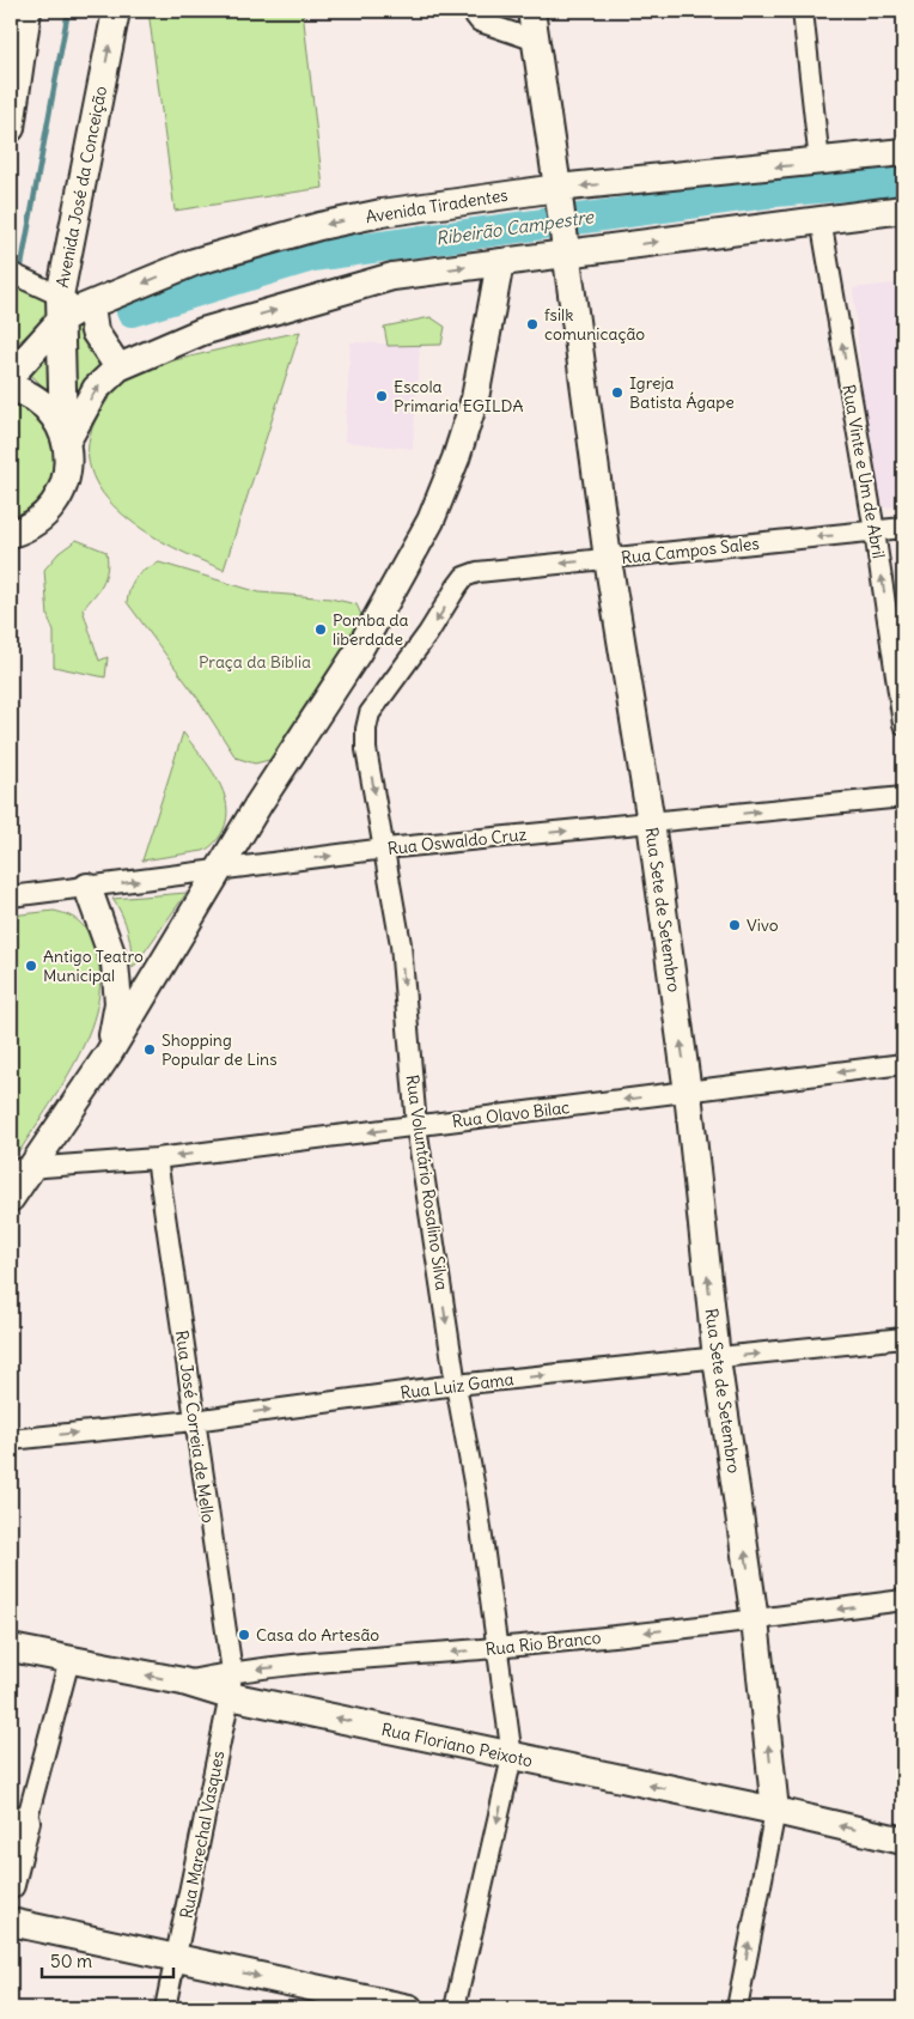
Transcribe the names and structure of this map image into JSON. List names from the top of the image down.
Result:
{
  "streets": {
    "street": [
      "Avenida José da Conceição",
      "Avenida Tiradentes",
      "Rua Vinte e Um de Abril",
      "Rua Campos Sales",
      "Rua Oswaldo Cruz",
      "Rua Sete de Setembro",
      "Rua Olavo Bilac",
      "Rua Voluntário Rosalino Silva",
      "Rua Luiz Gama",
      "Rua José Correia de Mello",
      "Rua Rio Branco",
      "Rua Floriano Peixoto",
      "Rua Marechal Vasques"
    ]
  },
  "crossings": [
    ["Avenida José da Conceição", "Avenida Tiradentes"],
    ["Avenida Tiradentes", "Rua Sete de Setembro"],
    ["Rua Vinte e Um de Abril", "Rua Campos Sales"],
    ["Rua Campos Sales", "Rua Sete de Setembro"],
    ["Rua Campos Sales", "Rua Voluntário Rosalino Silva"],
    ["Rua Oswaldo Cruz", "Rua Sete de Setembro"],
    ["Rua Oswaldo Cruz", "Rua Voluntário Rosalino Silva"],
    ["Rua Sete de Setembro", "Rua Olavo Bilac"],
    ["Rua Sete de Setembro", "Rua Luiz Gama"],
    ["Rua Sete de Setembro", "Rua Rio Branco"],
    ["Rua Sete de Setembro", "Rua Floriano Peixoto"],
    ["Rua Olavo Bilac", "Rua Voluntário Rosalino Silva"],
    ["Rua Olavo Bilac", "Rua José Correia de Mello"],
    ["Rua Voluntário Rosalino Silva", "Rua Luiz Gama"],
    ["Rua Voluntário Rosalino Silva", "Rua Rio Branco"],
    ["Rua Voluntário Rosalino Silva", "Rua Floriano Peixoto"],
    ["Rua Luiz Gama", "Rua José Correia de Mello"],
    ["Rua José Correia de Mello", "Rua Rio Branco"],
    ["Rua José Correia de Mello", "Rua Floriano Peixoto"],
    ["Rua José Correia de Mello", "Rua Marechal Vasques"],
    ["Rua Rio Branco", "Rua Floriano Peixoto"],
    ["Rua Rio Branco", "Rua Marechal Vasques"],
    ["Rua Floriano Peixoto", "Rua Marechal Vasques"]
  ],
  "one_way": [
    "Rua Vinte e Um de Abril",
    "Rua Campos Sales",
    "Rua Oswaldo Cruz",
    "Rua Sete de Setembro",
    "Rua Olavo Bilac",
    "Rua Luiz Gama",
    "Rua Rio Branco",
    "Rua Floriano Peixoto"
  ],
  "water": ["Ribeirão Campestre"],
  "parks": ["Praça da Bíblia"],
  "places": [
    "fsilk comunicação",
    "Igreja Batista Ágape",
    "Escola Primaria EGILDA",
    "Pomba da liberdade",
    "Vivo",
    "Antigo Teatro Municipal",
    "Shopping Popular de Lins",
    "Casa do Artesão"
  ],
  "scale_bar": "50 m"
}
